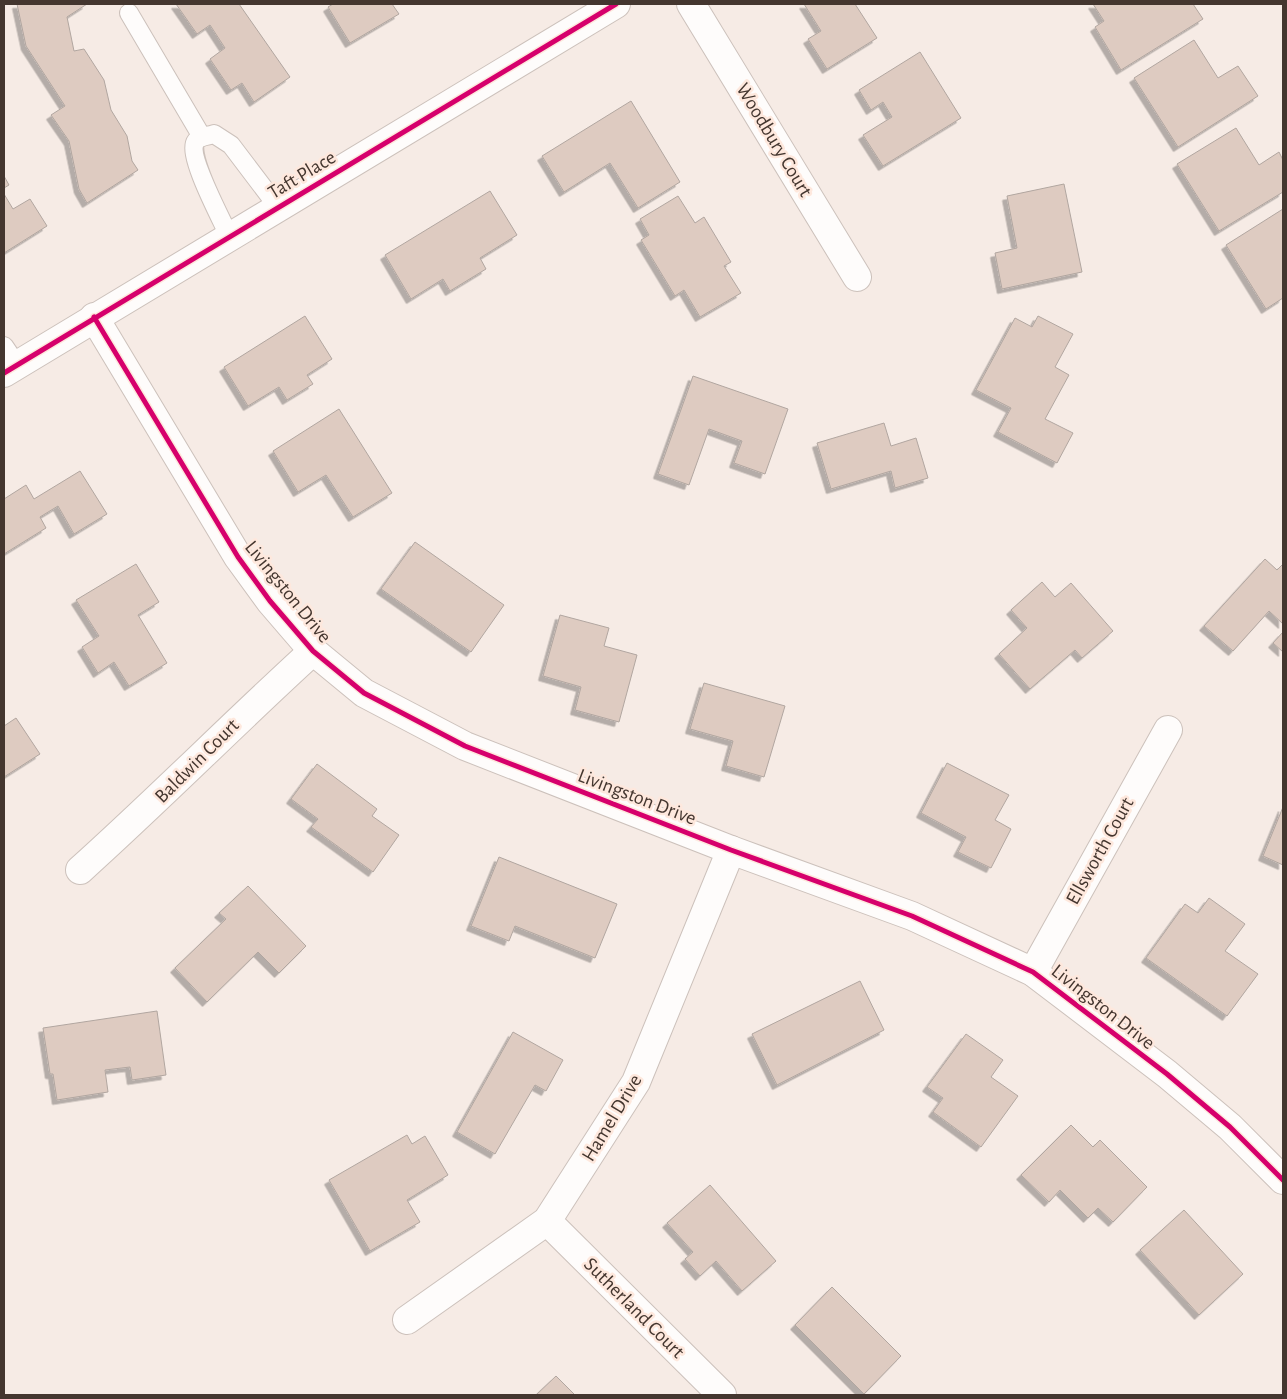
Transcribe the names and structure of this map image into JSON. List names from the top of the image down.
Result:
{
  "streets": {
    "street": [
      "Woodbury Court",
      "Taft Place",
      "Livingston Drive",
      "Baldwin Court",
      "Ellsworth Court",
      "Hamel Drive",
      "Sutherland Court"
    ]
  },
  "crossings": [
    ["Taft Place", "Livingston Drive"],
    ["Livingston Drive", "Baldwin Court"],
    ["Livingston Drive", "Ellsworth Court"],
    ["Livingston Drive", "Hamel Drive"],
    ["Hamel Drive", "Sutherland Court"]
  ]
}
